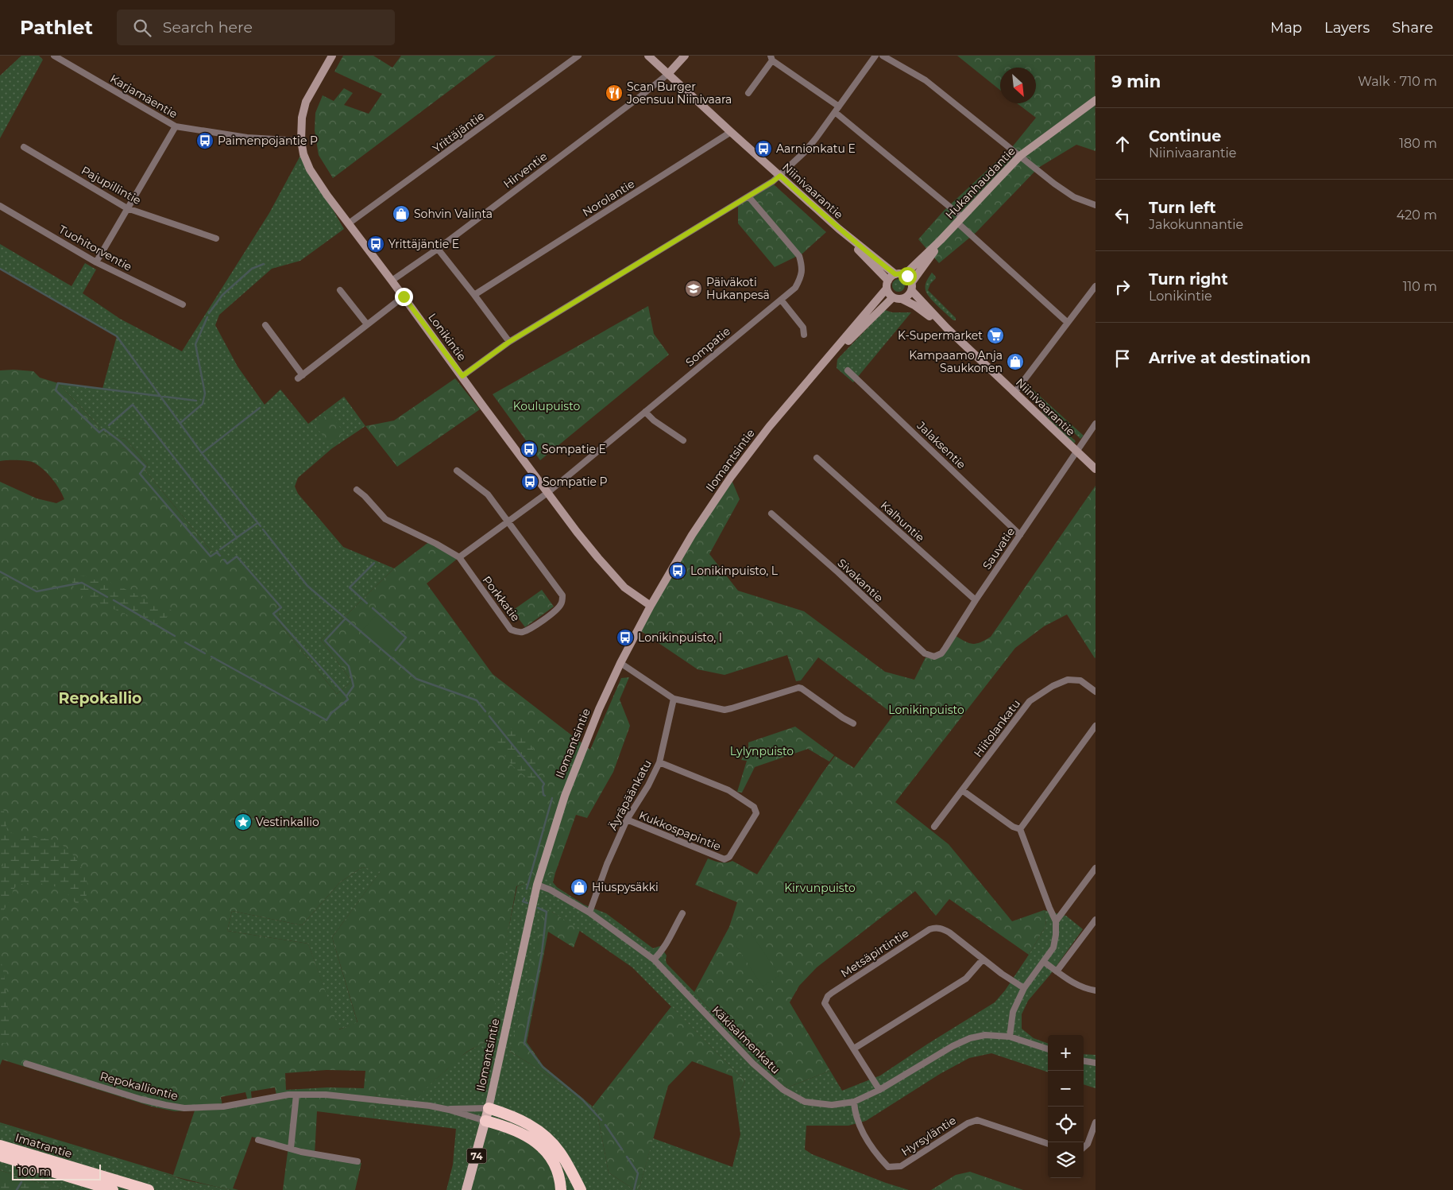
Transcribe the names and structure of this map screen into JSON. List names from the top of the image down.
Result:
{
  "streets": {
    "highway": ["Imatrantie"],
    "main road": [
      "Hukanhaudantie",
      "Niinivaarantie",
      "Lonikintie",
      "Ilomantsintie",
      "74"
    ],
    "street": [
      "Karjamäentie",
      "Yrittäjäntie",
      "Hirventie",
      "Pajupillintie",
      "Norolantie",
      "Tuohitorventie",
      "Sompatie",
      "Jalaksentie",
      "Kalhuntie",
      "Sauvatie",
      "Sivakantie",
      "Porkkatie",
      "Hiitolankatu",
      "Äyräpäänkatu",
      "Kukkospapintie",
      "Metsäpirtintie",
      "Käkisalmenkatu",
      "Repokalliontie",
      "Hyrsyläntie"
    ]
  },
  "crossings": [
    ["Karjamäentie", "Lonikintie"],
    ["Yrittäjäntie", "Lonikintie"],
    ["Hirventie", "Niinivaarantie"],
    ["Hirventie", "Lonikintie"],
    ["Hukanhaudantie", "Niinivaarantie"],
    ["Hukanhaudantie", "Ilomantsintie"],
    ["Niinivaarantie", "Norolantie"],
    ["Niinivaarantie", "Ilomantsintie"],
    ["Niinivaarantie", "Sauvatie"],
    ["Lonikintie", "Sompatie"],
    ["Lonikintie", "Ilomantsintie"],
    ["Jalaksentie", "Sauvatie"],
    ["Ilomantsintie", "Käkisalmenkatu"],
    ["Ilomantsintie", "Repokalliontie"],
    ["Kalhuntie", "Sauvatie"],
    ["Sauvatie", "Sivakantie"],
    ["Äyräpäänkatu", "Kukkospapintie"],
    ["Äyräpäänkatu", "Käkisalmenkatu"],
    ["Metsäpirtintie", "Käkisalmenkatu"],
    ["Käkisalmenkatu", "Hyrsyläntie"]
  ],
  "districts": ["Repokallio"],
  "parks": [
    "Koulupuisto",
    "Lonikinpuisto",
    "Lylynpuisto",
    "Kirvunpuisto"
  ],
  "places": {
    "restaurant": ["Scan Burger Joensuu Niinivaara"],
    "bus stop": [
      "Paimenpojantie P",
      "Aarnionkatu E",
      "Yrittäjäntie E",
      "Sompatie E",
      "Sompatie P",
      "Lonikinpuisto, L",
      "Lonikinpuisto, I"
    ],
    "shop": ["Sohvin Valinta", "Kampaamo Anja Saukkonen", "Hiuspysäkki"],
    "school or university": ["Päiväkoti Hukanpesä"],
    "supermarket": ["K-Supermarket"],
    "place": ["Vestinkallio"]
  },
  "scale_bar": "100 m",
  "north": "bottom right",
  "page": {
    "header": "Pathlet",
    "search": "Search here",
    "nav": ["Map", "Layers", "Share"],
    "heading": ["9 min", "Walk · 710 m"],
    "list": [
      ["Continue", "Niinivaarantie", "180 m"],
      ["Turn left", "Jakokunnantie", "420 m"],
      ["Turn right", "Lonikintie", "110 m"],
      "Arrive at destination"
    ],
    "map_buttons": ["+", "−"],
    "scale": "100 m"
  }
}
